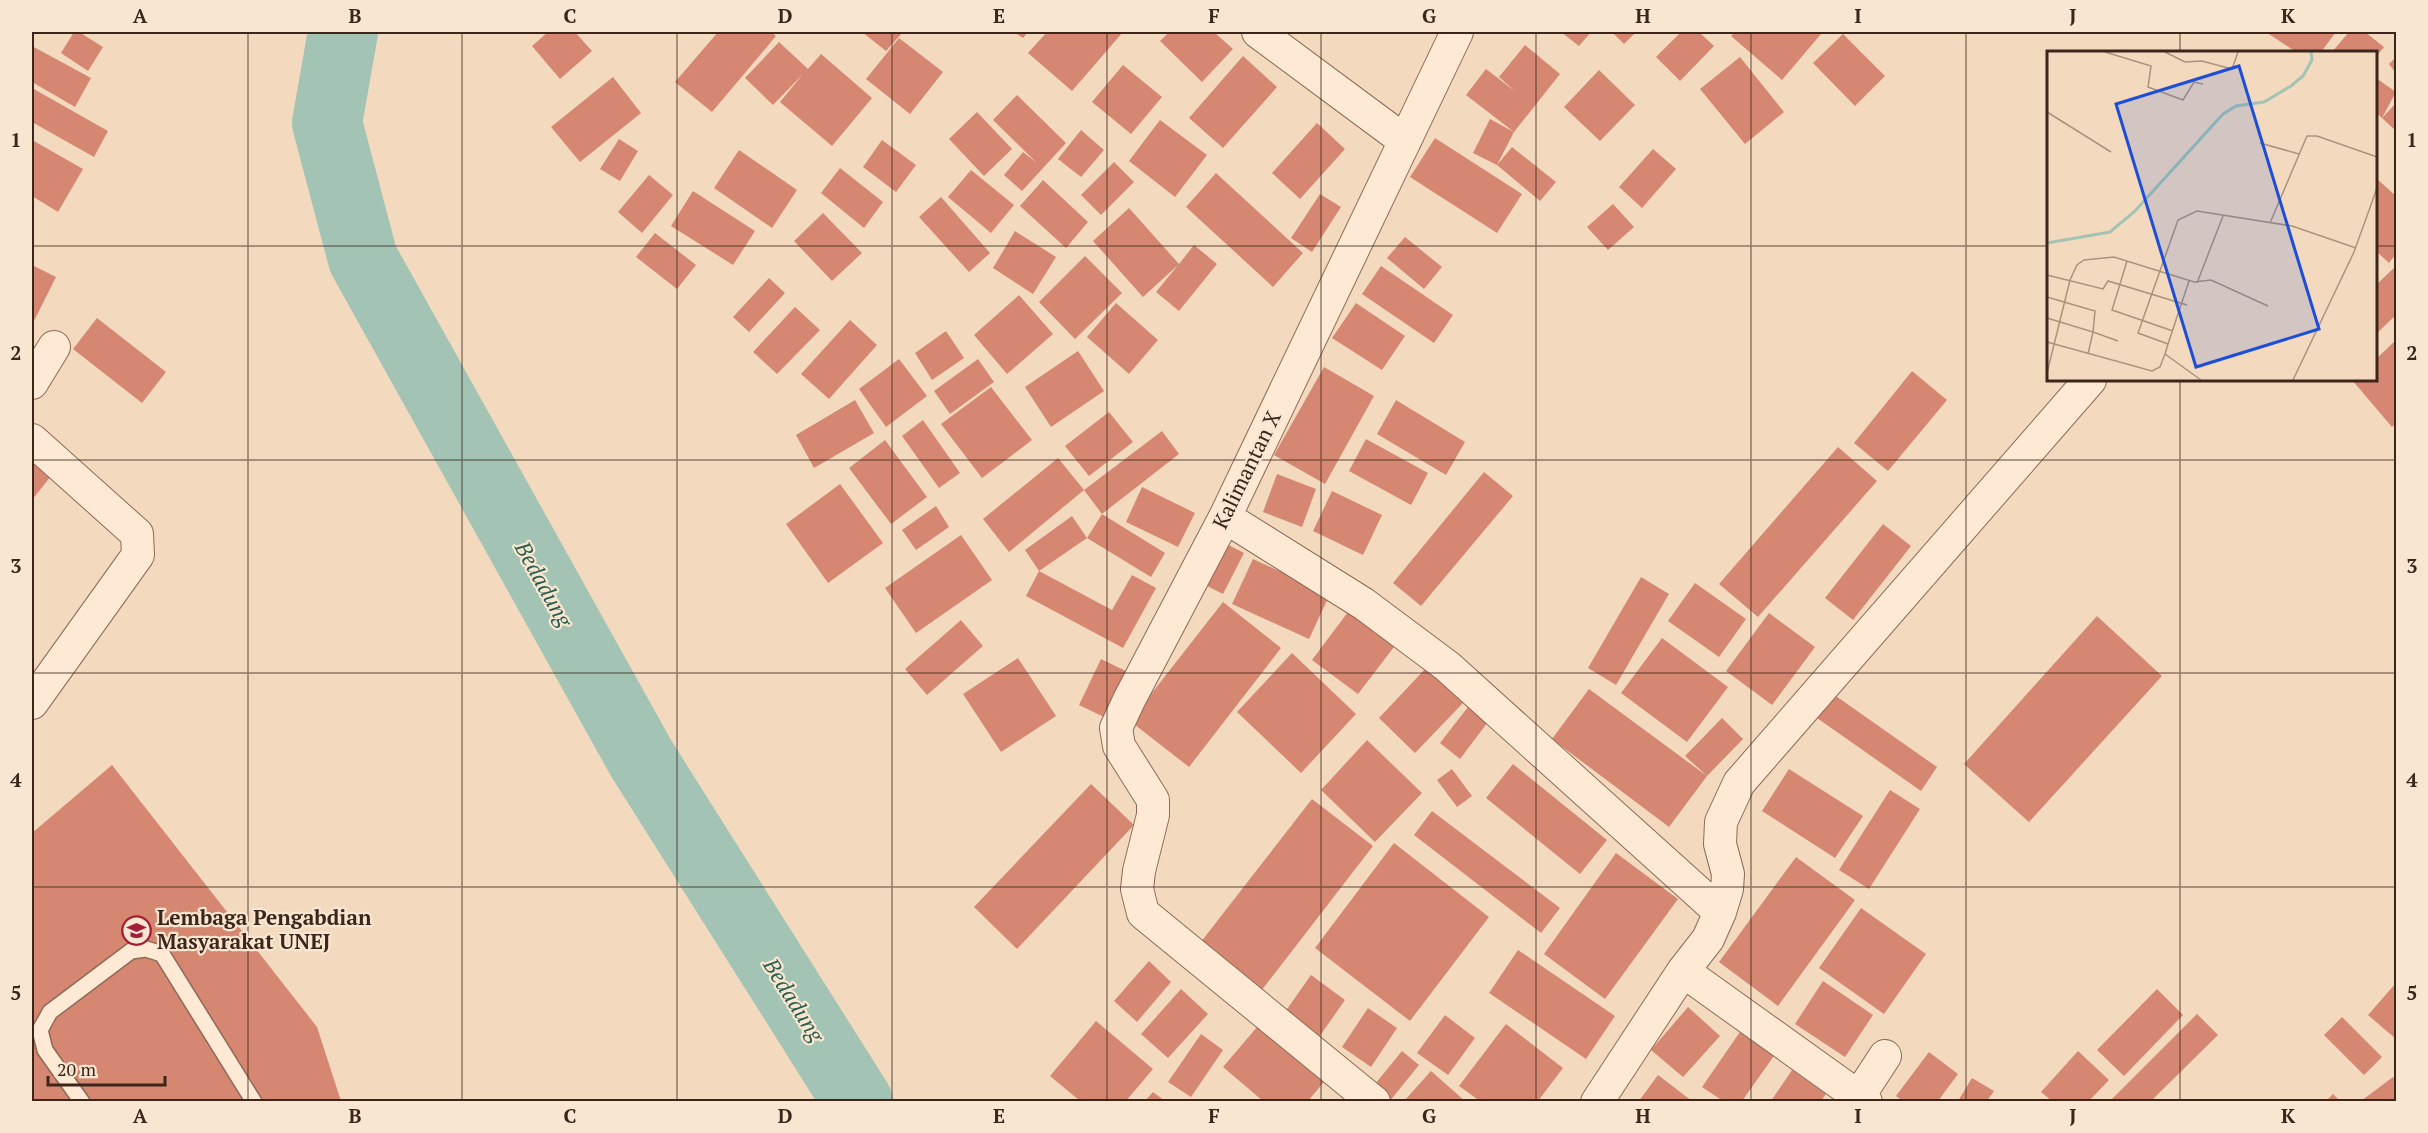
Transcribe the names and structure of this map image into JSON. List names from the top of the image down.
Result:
{
  "streets": {
    "street": ["Kalimantan X"]
  },
  "water": ["Bedadung"],
  "places": {
    "school or university": ["Lembaga Pengabdian Masyarakat UNEJ"]
  },
  "scale_bar": "20 m",
  "grid": {
    "columns": [
      "A",
      "B",
      "C",
      "D",
      "E",
      "F",
      "G",
      "H",
      "I",
      "J",
      "K"
    ],
    "rows": [
      "1",
      "2",
      "3",
      "4",
      "5"
    ]
  }
}
